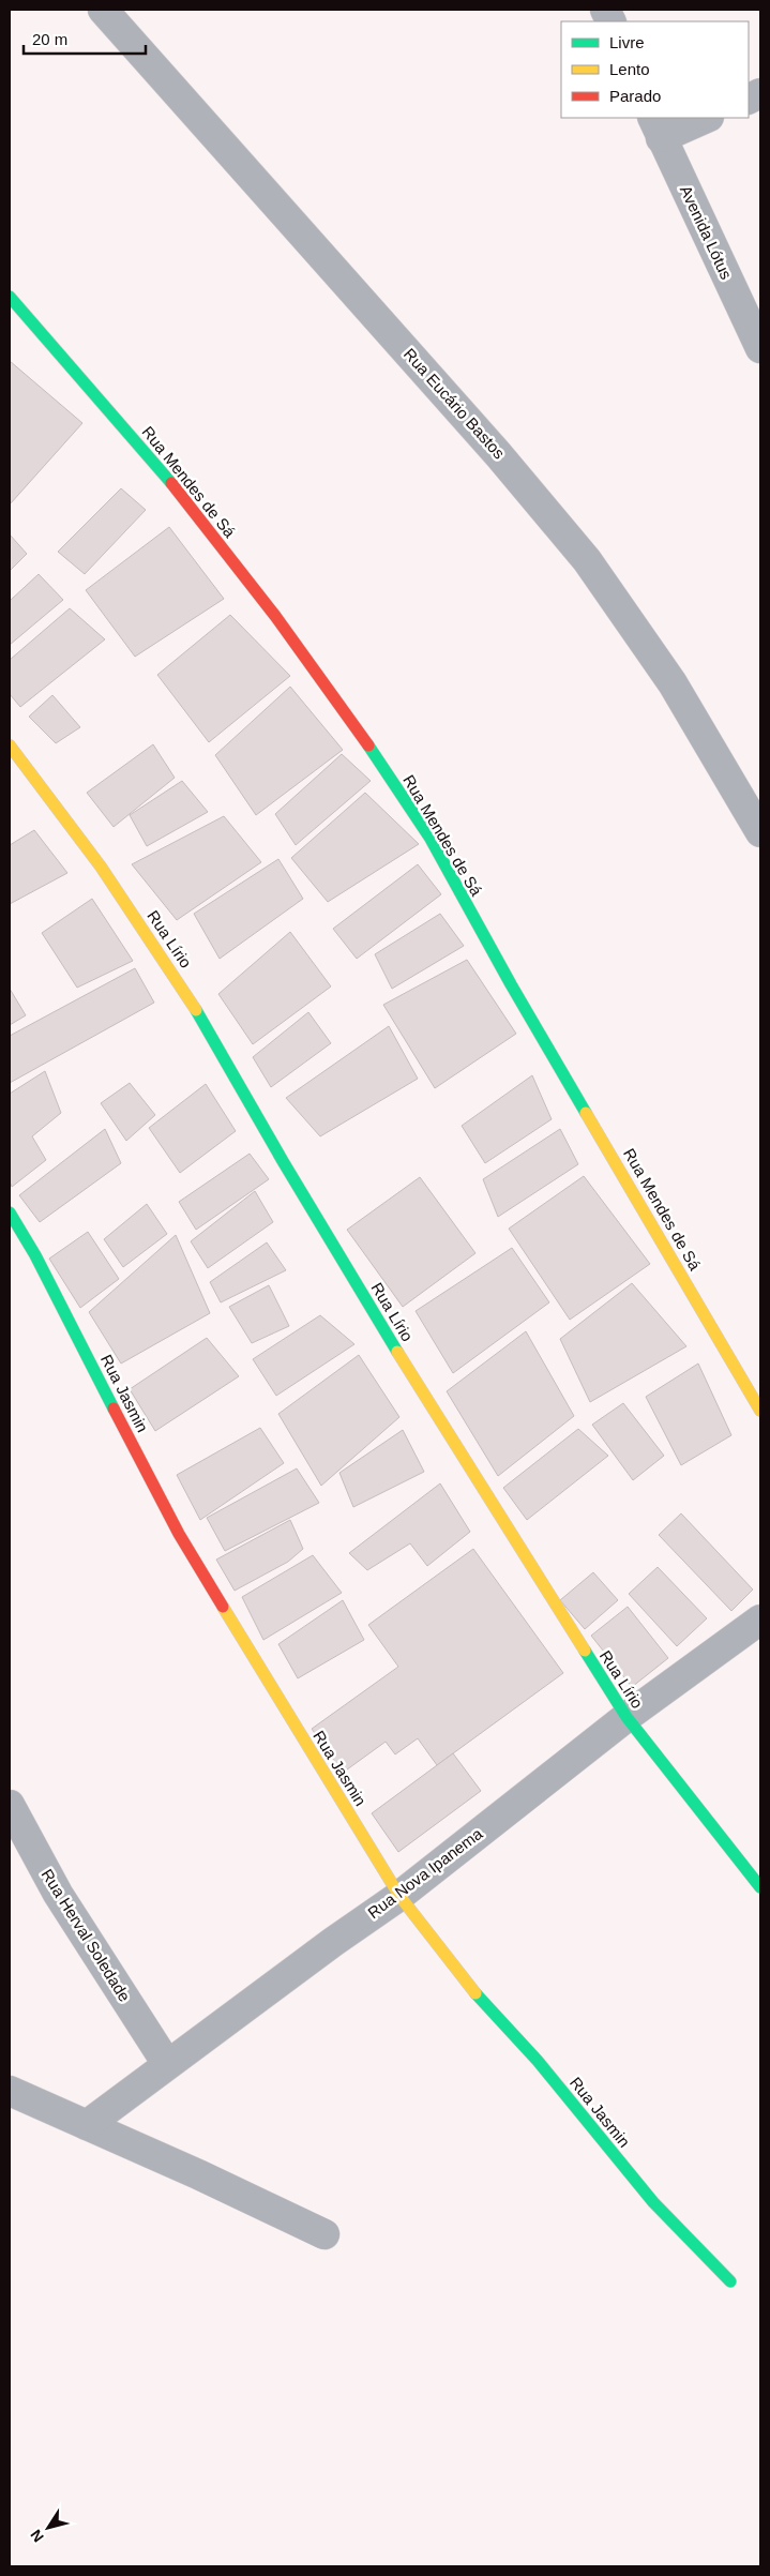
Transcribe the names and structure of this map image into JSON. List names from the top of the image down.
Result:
{
  "streets": {
    "street": [
      "Avenida Lótus",
      "Rua Eucário Bastos",
      "Rua Mendes de Sá",
      "Rua Lírio",
      "Rua Jasmin",
      "Rua Nova Ipanema",
      "Rua Herval Soledade"
    ]
  },
  "crossings": [
    ["Rua Lírio", "Rua Nova Ipanema"],
    ["Rua Jasmin", "Rua Nova Ipanema"],
    ["Rua Nova Ipanema", "Rua Herval Soledade"]
  ],
  "legend": ["Livre", "Lento", "Parado"],
  "scale_bar": "20 m",
  "north": "bottom left"
}
